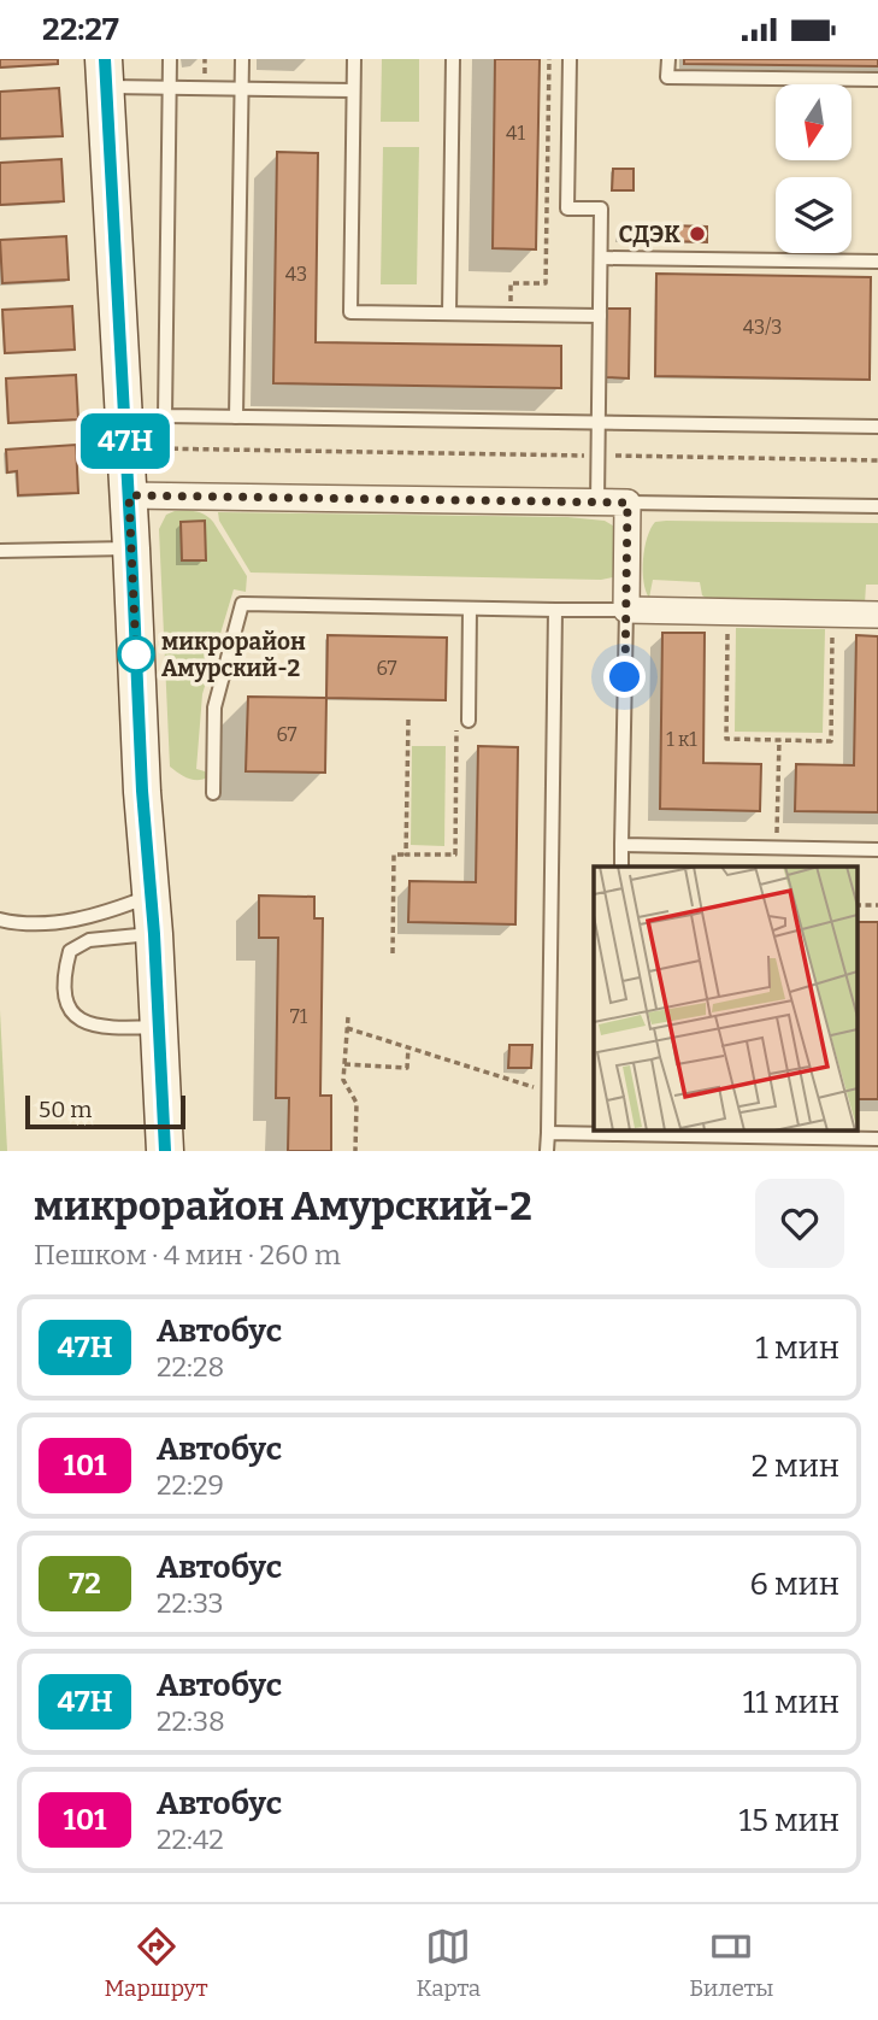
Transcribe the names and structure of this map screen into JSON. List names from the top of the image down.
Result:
{
  "places": ["СДЭК", "микрорайон Амурский-2"],
  "lines": ["bus line 47Н"],
  "house_numbers": [
    "41",
    "43",
    "43/3",
    "67",
    "67",
    "1 к1",
    "71"
  ],
  "scale_bar": "50 m",
  "north": "bottom",
  "page": {
    "status": "22:27",
    "on_map": "47Н",
    "scale": "50 m",
    "heading": ["микрорайон Амурский-2", "Пешком · 4 мин · 260 m"],
    "list": [
      {
        "mark": "47Н",
        "name": "Автобус",
        "note": "22:28",
        "value": "1 мин"
      },
      {
        "mark": "101",
        "name": "Автобус",
        "note": "22:29",
        "value": "2 мин"
      },
      {
        "mark": "72",
        "name": "Автобус",
        "note": "22:33",
        "value": "6 мин"
      },
      {
        "mark": "47Н",
        "name": "Автобус",
        "note": "22:38",
        "value": "11 мин"
      },
      {
        "mark": "101",
        "name": "Автобус",
        "note": "22:42",
        "value": "15 мин"
      }
    ],
    "tabs": ["Маршрут", "Карта", "Билеты"]
  }
}
